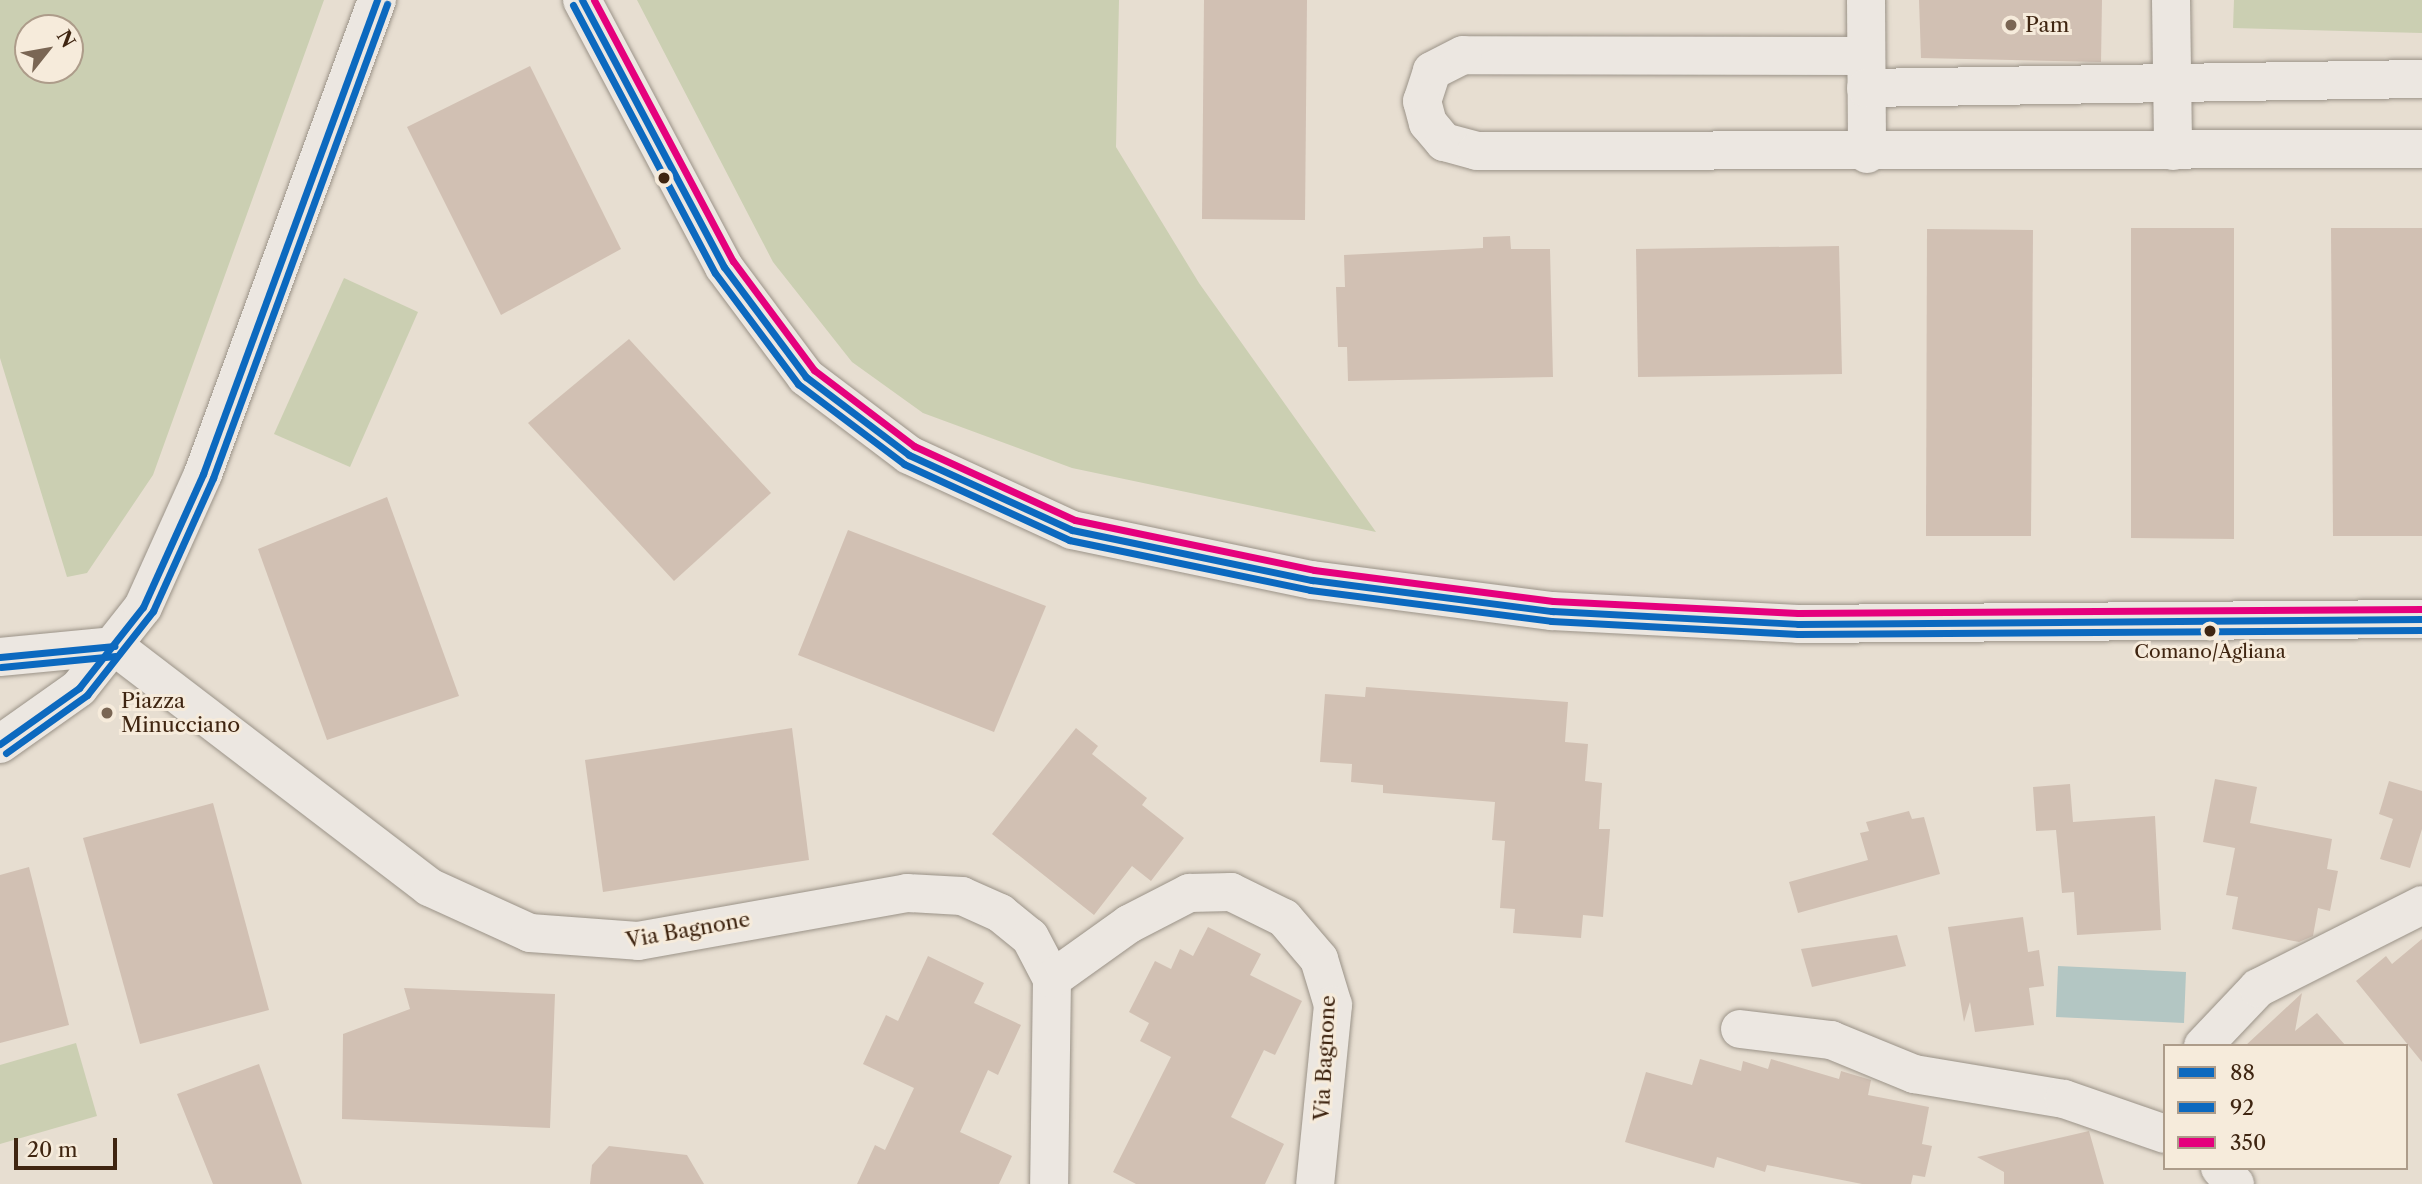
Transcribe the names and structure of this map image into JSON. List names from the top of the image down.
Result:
{
  "streets": {
    "street": ["Via Bagnone"]
  },
  "places": ["Pam", "Comano/Agliana", "Piazza Minucciano"],
  "lines": ["transit line 88", "transit line 350", "transit line 92"],
  "legend": ["88", "92", "350"],
  "scale_bar": "20 m",
  "north": "top right"
}
